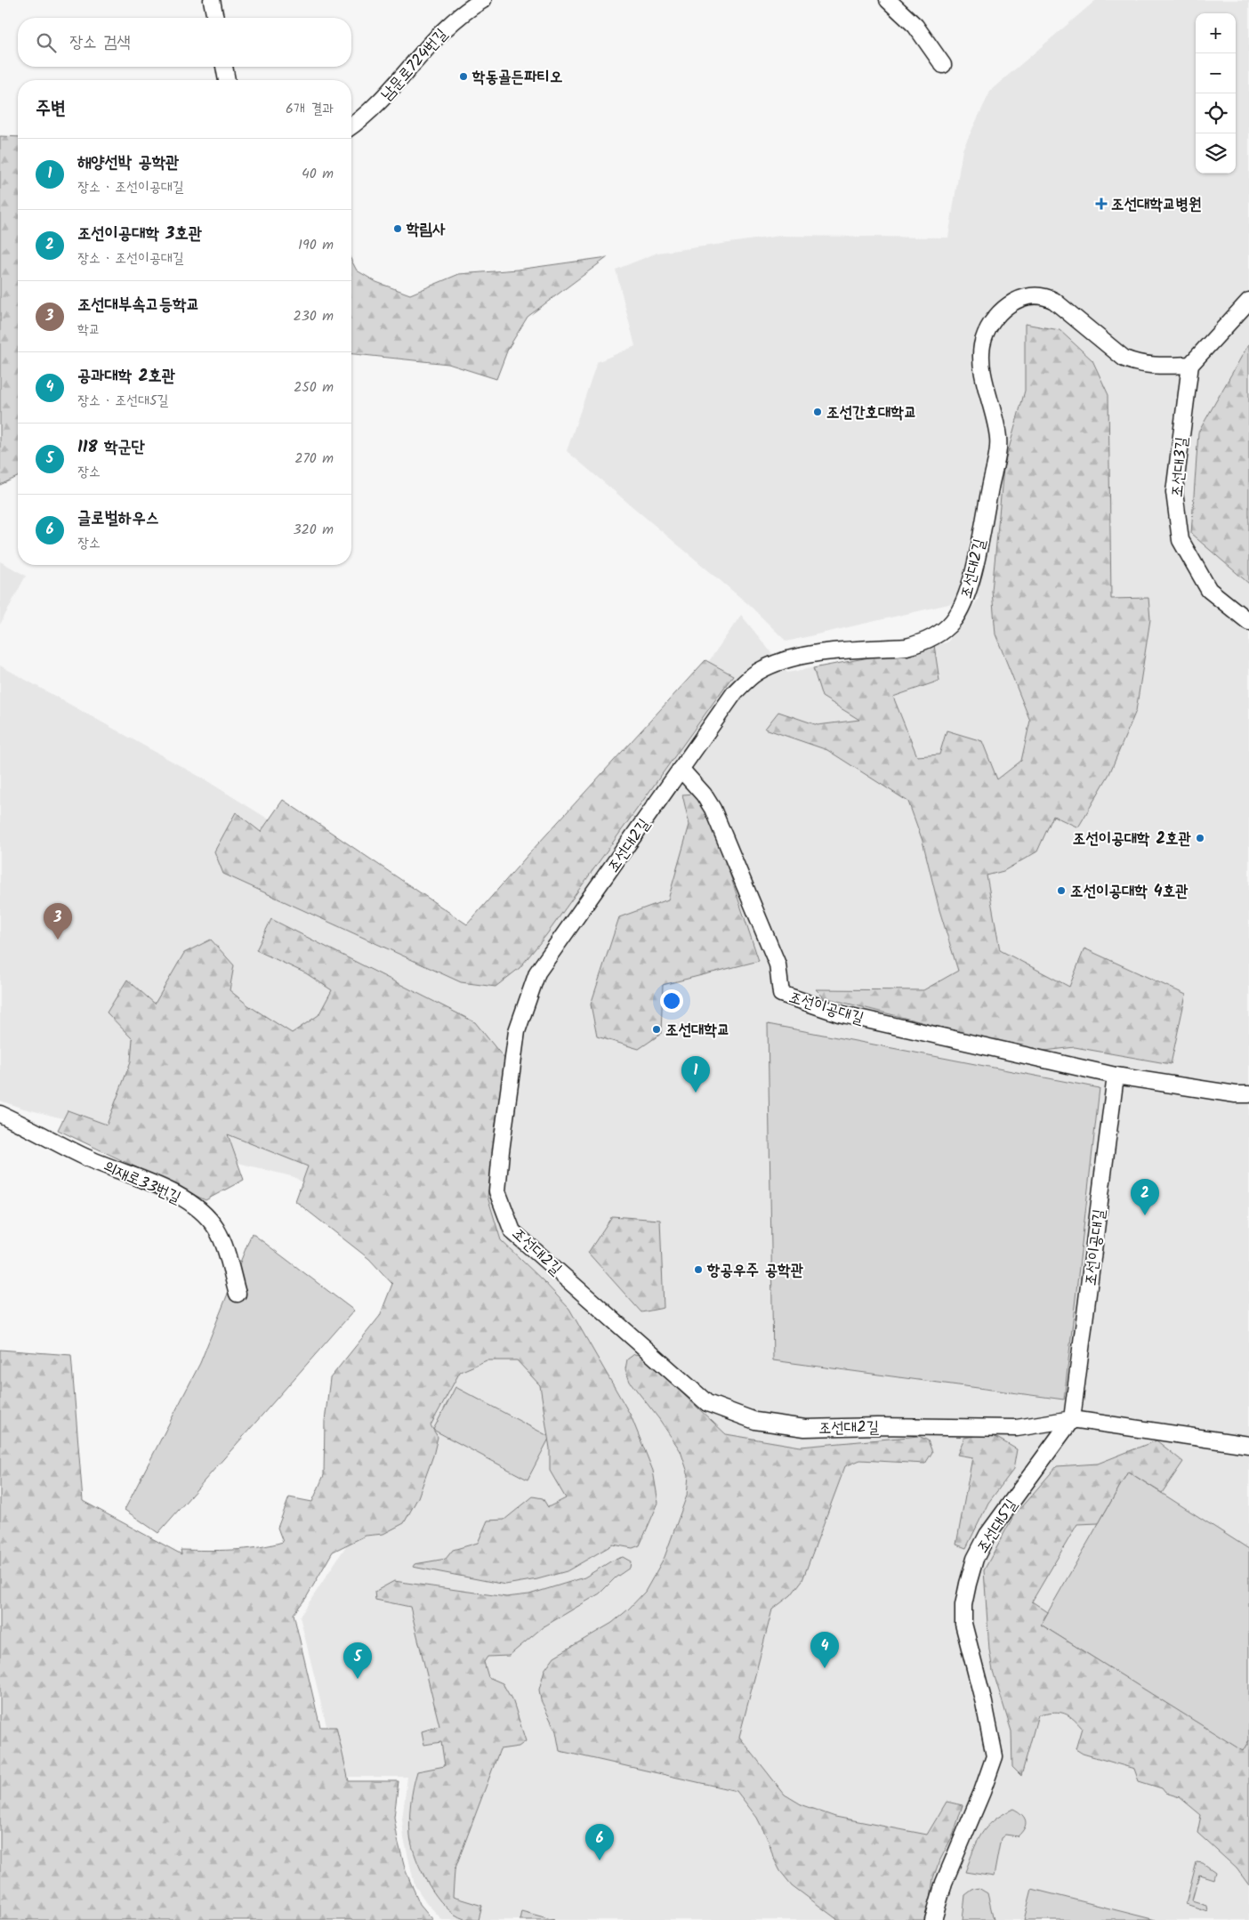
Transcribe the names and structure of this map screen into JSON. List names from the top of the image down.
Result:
{
  "streets": {
    "street": [
      "남문로724번길",
      "조선대3길",
      "조선대2길",
      "조선이공대길",
      "의재로33번길",
      "조선대5길"
    ]
  },
  "crossings": [
    ["조선대3길", "조선대2길"],
    ["조선대2길", "조선이공대길"],
    ["조선대2길", "조선대5길"],
    ["조선이공대길", "조선대5길"]
  ],
  "places": {
    "other": [
      "학동골든파티오",
      "학림사",
      "조선간호대학교",
      "조선이공대학 2호관",
      "조선이공대학 4호관",
      "조선대학교",
      "항공우주 공학관"
    ],
    "health": ["조선대학교병원"]
  },
  "page": {
    "map_buttons": ["+", "−"],
    "search": "장소 검색",
    "heading": ["주변", "6개 결과"],
    "list": [
      {
        "mark": "1",
        "name": "해양선박 공학관",
        "note": "장소 · 조선이공대길",
        "value": "40 m"
      },
      {
        "mark": "2",
        "name": "조선이공대학 3호관",
        "note": "장소 · 조선이공대길",
        "value": "190 m"
      },
      {
        "mark": "3",
        "name": "조선대부속고등학교",
        "note": "학교",
        "value": "230 m"
      },
      {
        "mark": "4",
        "name": "공과대학 2호관",
        "note": "장소 · 조선대5길",
        "value": "250 m"
      },
      {
        "mark": "5",
        "name": "118 학군단",
        "note": "장소",
        "value": "270 m"
      },
      {
        "mark": "6",
        "name": "글로벌하우스",
        "note": "장소",
        "value": "320 m"
      }
    ],
    "pins": [
      "3",
      "1",
      "2",
      "4",
      "5",
      "6"
    ]
  }
}
